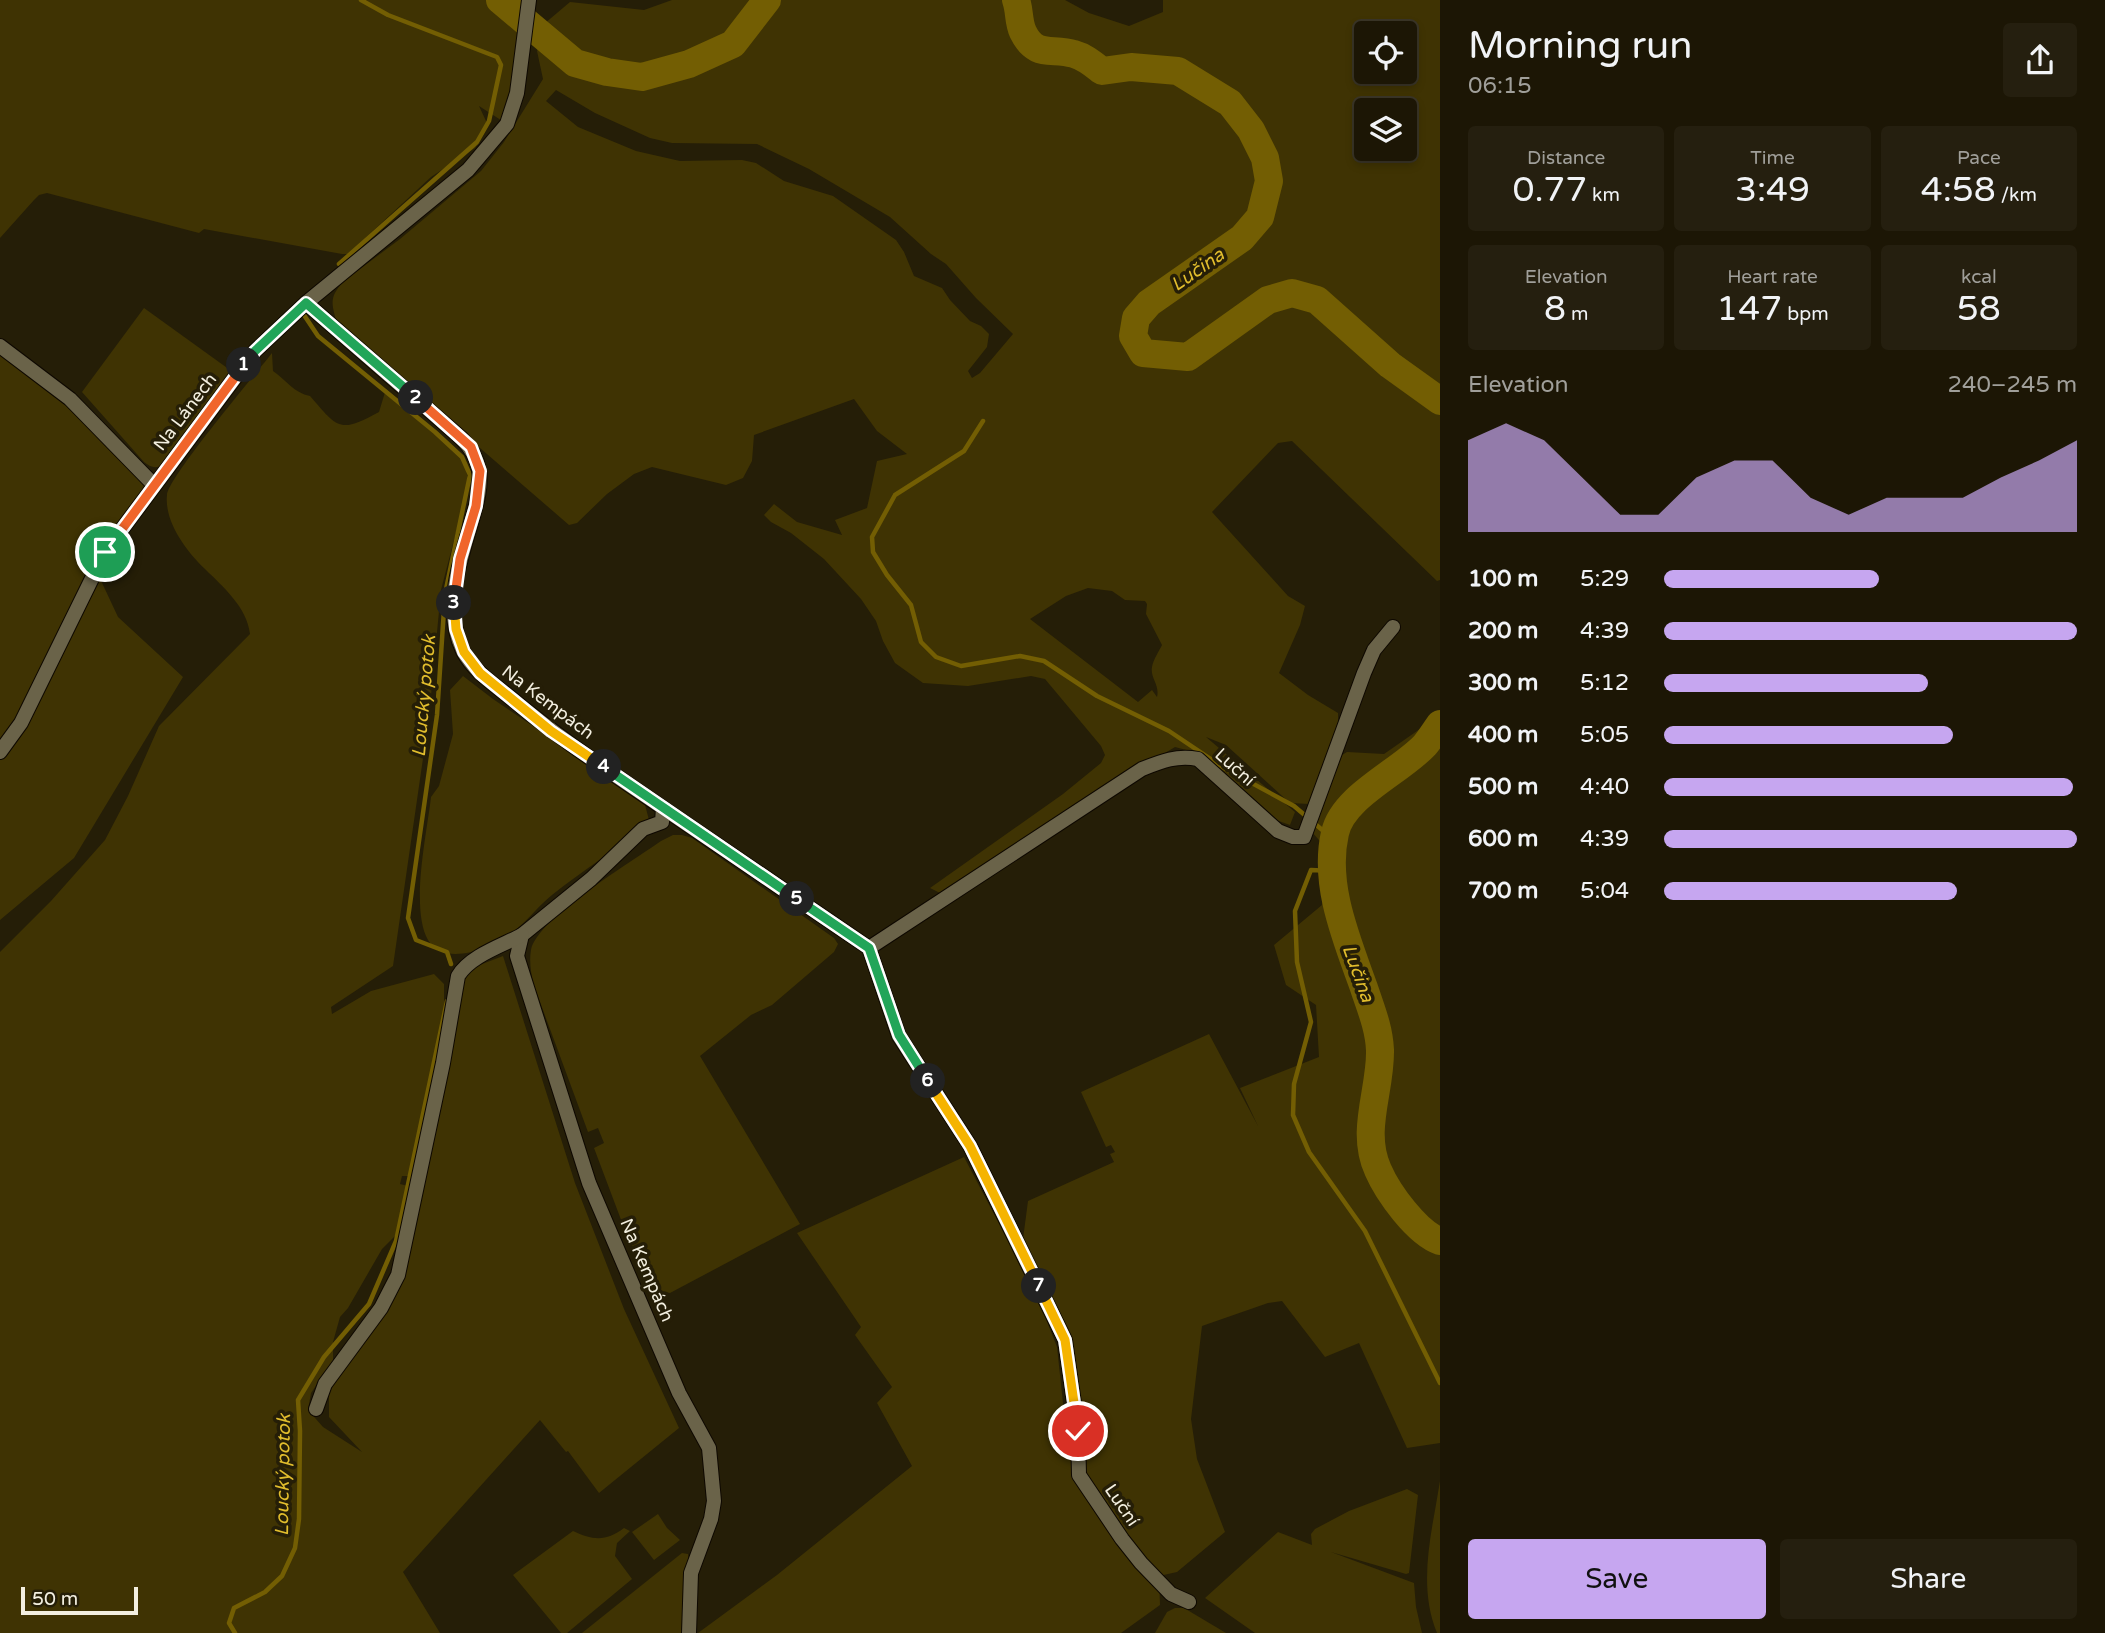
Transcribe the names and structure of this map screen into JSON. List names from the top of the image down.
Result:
{
  "streets": {
    "street": ["Na Lánech", "Na Kempách", "Luční"]
  },
  "crossings": [
    ["Na Lánech", "Na Kempách"]
  ],
  "water": ["Lučina", "Loucký potok"],
  "scale_bar": "50 m",
  "page": {
    "heading": ["Morning run", "06:15"],
    "stats": [
      ["Distance", "0.77 km"],
      ["Time", "3:49"],
      ["Pace", "4:58 /km"],
      ["Elevation", "8 m"],
      ["Heart rate", "147 bpm"],
      ["kcal", "58"]
    ],
    "pins": [
      "1",
      "2",
      "3",
      "4",
      "5",
      "6",
      "7"
    ],
    "chart": ["Elevation", "240–245 m"],
    "list": [
      {
        "name": "100 m",
        "note": "5:29"
      },
      {
        "name": "200 m",
        "note": "4:39"
      },
      {
        "name": "300 m",
        "note": "5:12"
      },
      {
        "name": "400 m",
        "note": "5:05"
      },
      {
        "name": "500 m",
        "note": "4:40"
      },
      {
        "name": "600 m",
        "note": "4:39"
      },
      {
        "name": "700 m",
        "note": "5:04"
      }
    ],
    "buttons": ["Save", "Share"],
    "scale": "50 m"
  }
}
